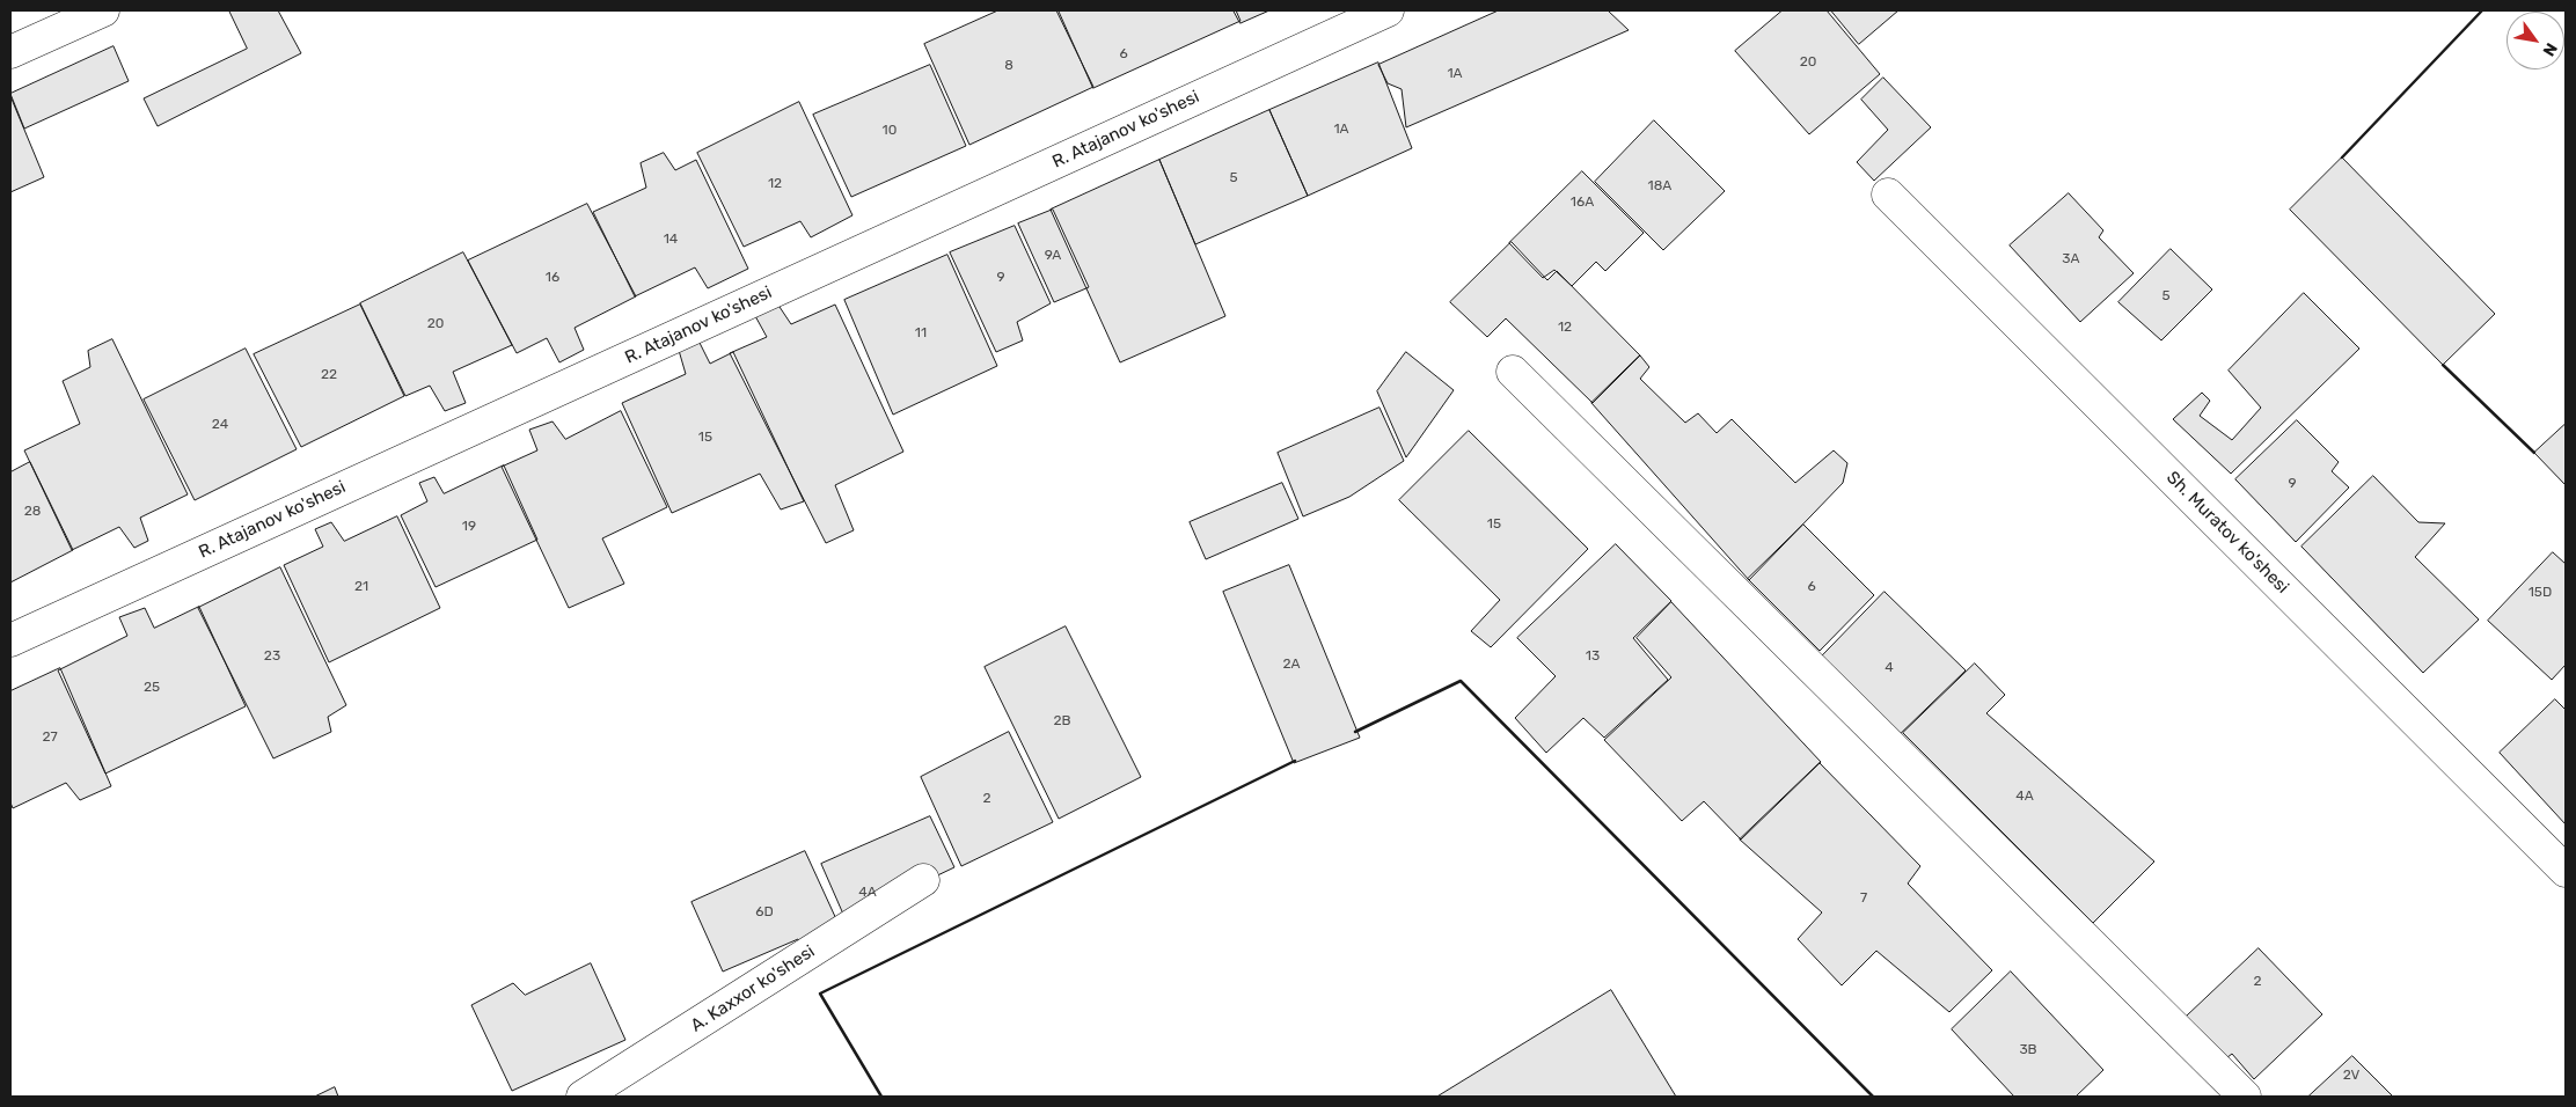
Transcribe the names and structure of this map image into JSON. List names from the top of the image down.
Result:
{
  "streets": {
    "street": ["R. Atajanov ko'shesi", "Sh. Muratov ko'shesi", "A. Kaxxor ko'shesi"]
  },
  "house_numbers": [
    "6",
    "20",
    "8",
    "1A",
    "1A",
    "10",
    "5",
    "12",
    "18A",
    "16A",
    "14",
    "9A",
    "3A",
    "16",
    "9",
    "5",
    "20",
    "12",
    "11",
    "22",
    "24",
    "15",
    "9",
    "28",
    "15",
    "19",
    "21",
    "6",
    "15D",
    "23",
    "13",
    "2A",
    "4",
    "25",
    "2B",
    "27",
    "4A",
    "2",
    "4A",
    "7",
    "6D",
    "2",
    "3B",
    "2V"
  ],
  "north": "bottom right"
}
